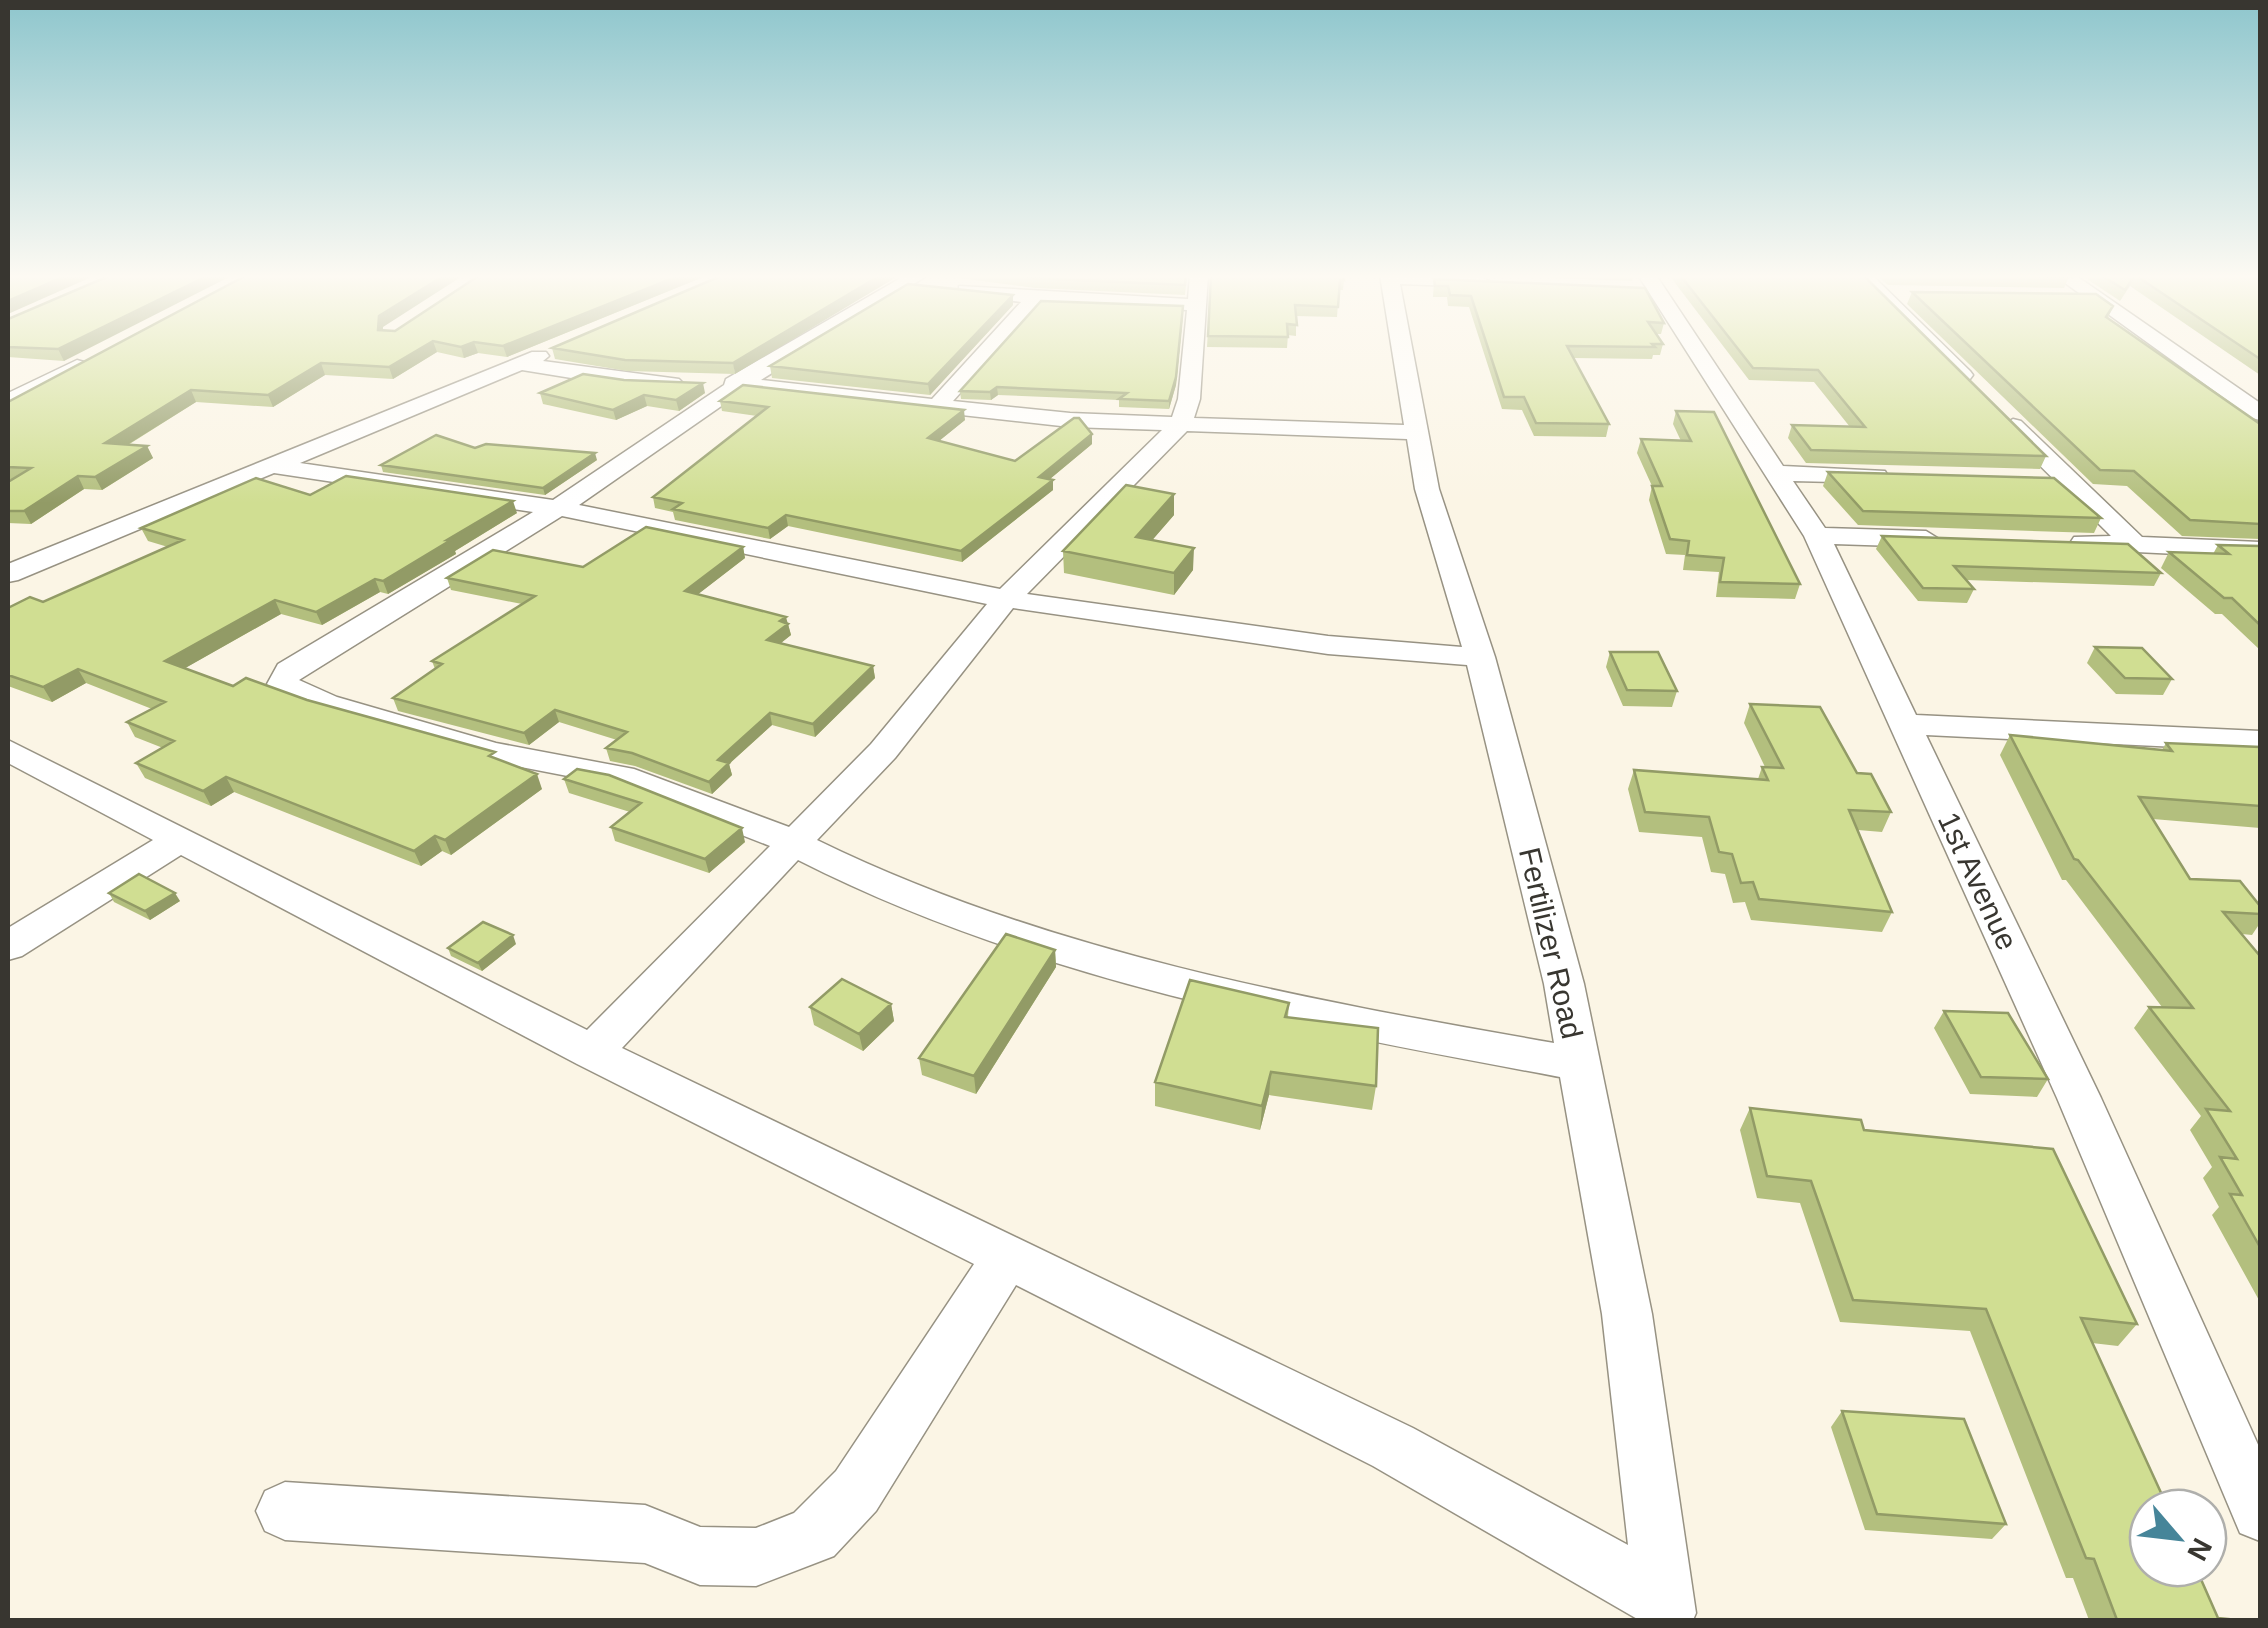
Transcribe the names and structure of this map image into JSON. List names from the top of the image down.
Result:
{
  "streets": {
    "street": ["1st Avenue", "Fertilizer Road"]
  },
  "north": "bottom right"
}
